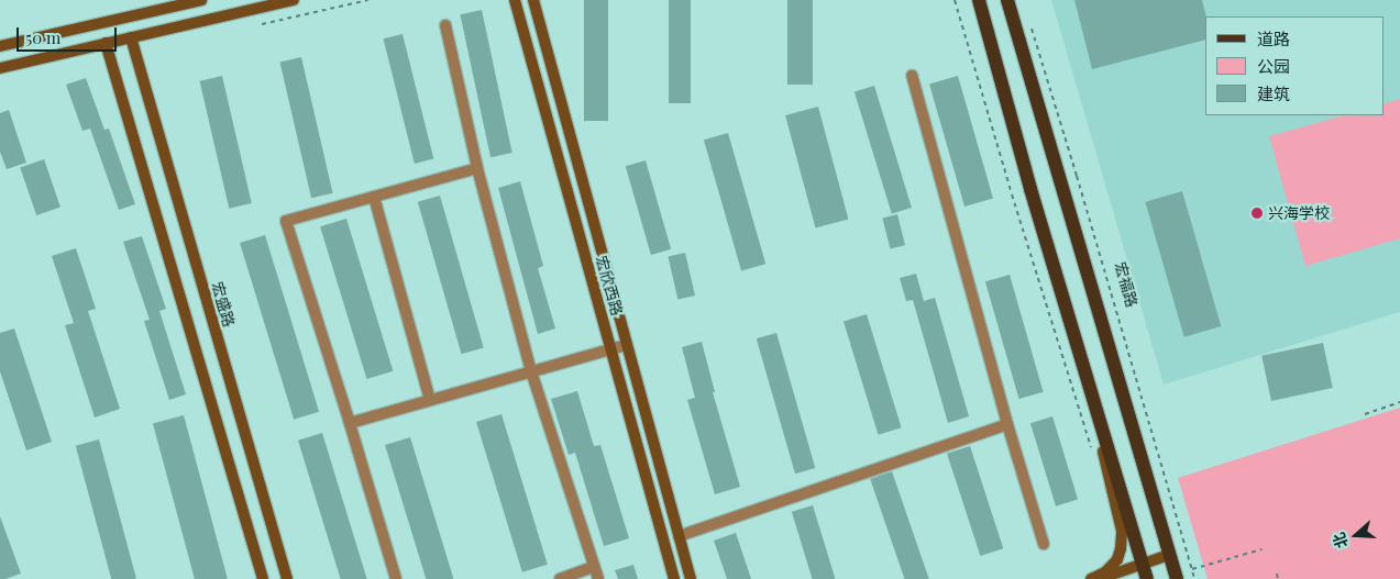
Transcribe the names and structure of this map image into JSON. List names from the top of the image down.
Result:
{
  "streets": {
    "street": ["宏欣西路", "宏盛路"],
    "path": ["宏福路"]
  },
  "places": ["兴海学校"],
  "legend": ["道路", "公园", "建筑"],
  "scale_bar": "50 m",
  "north": "left"
}
